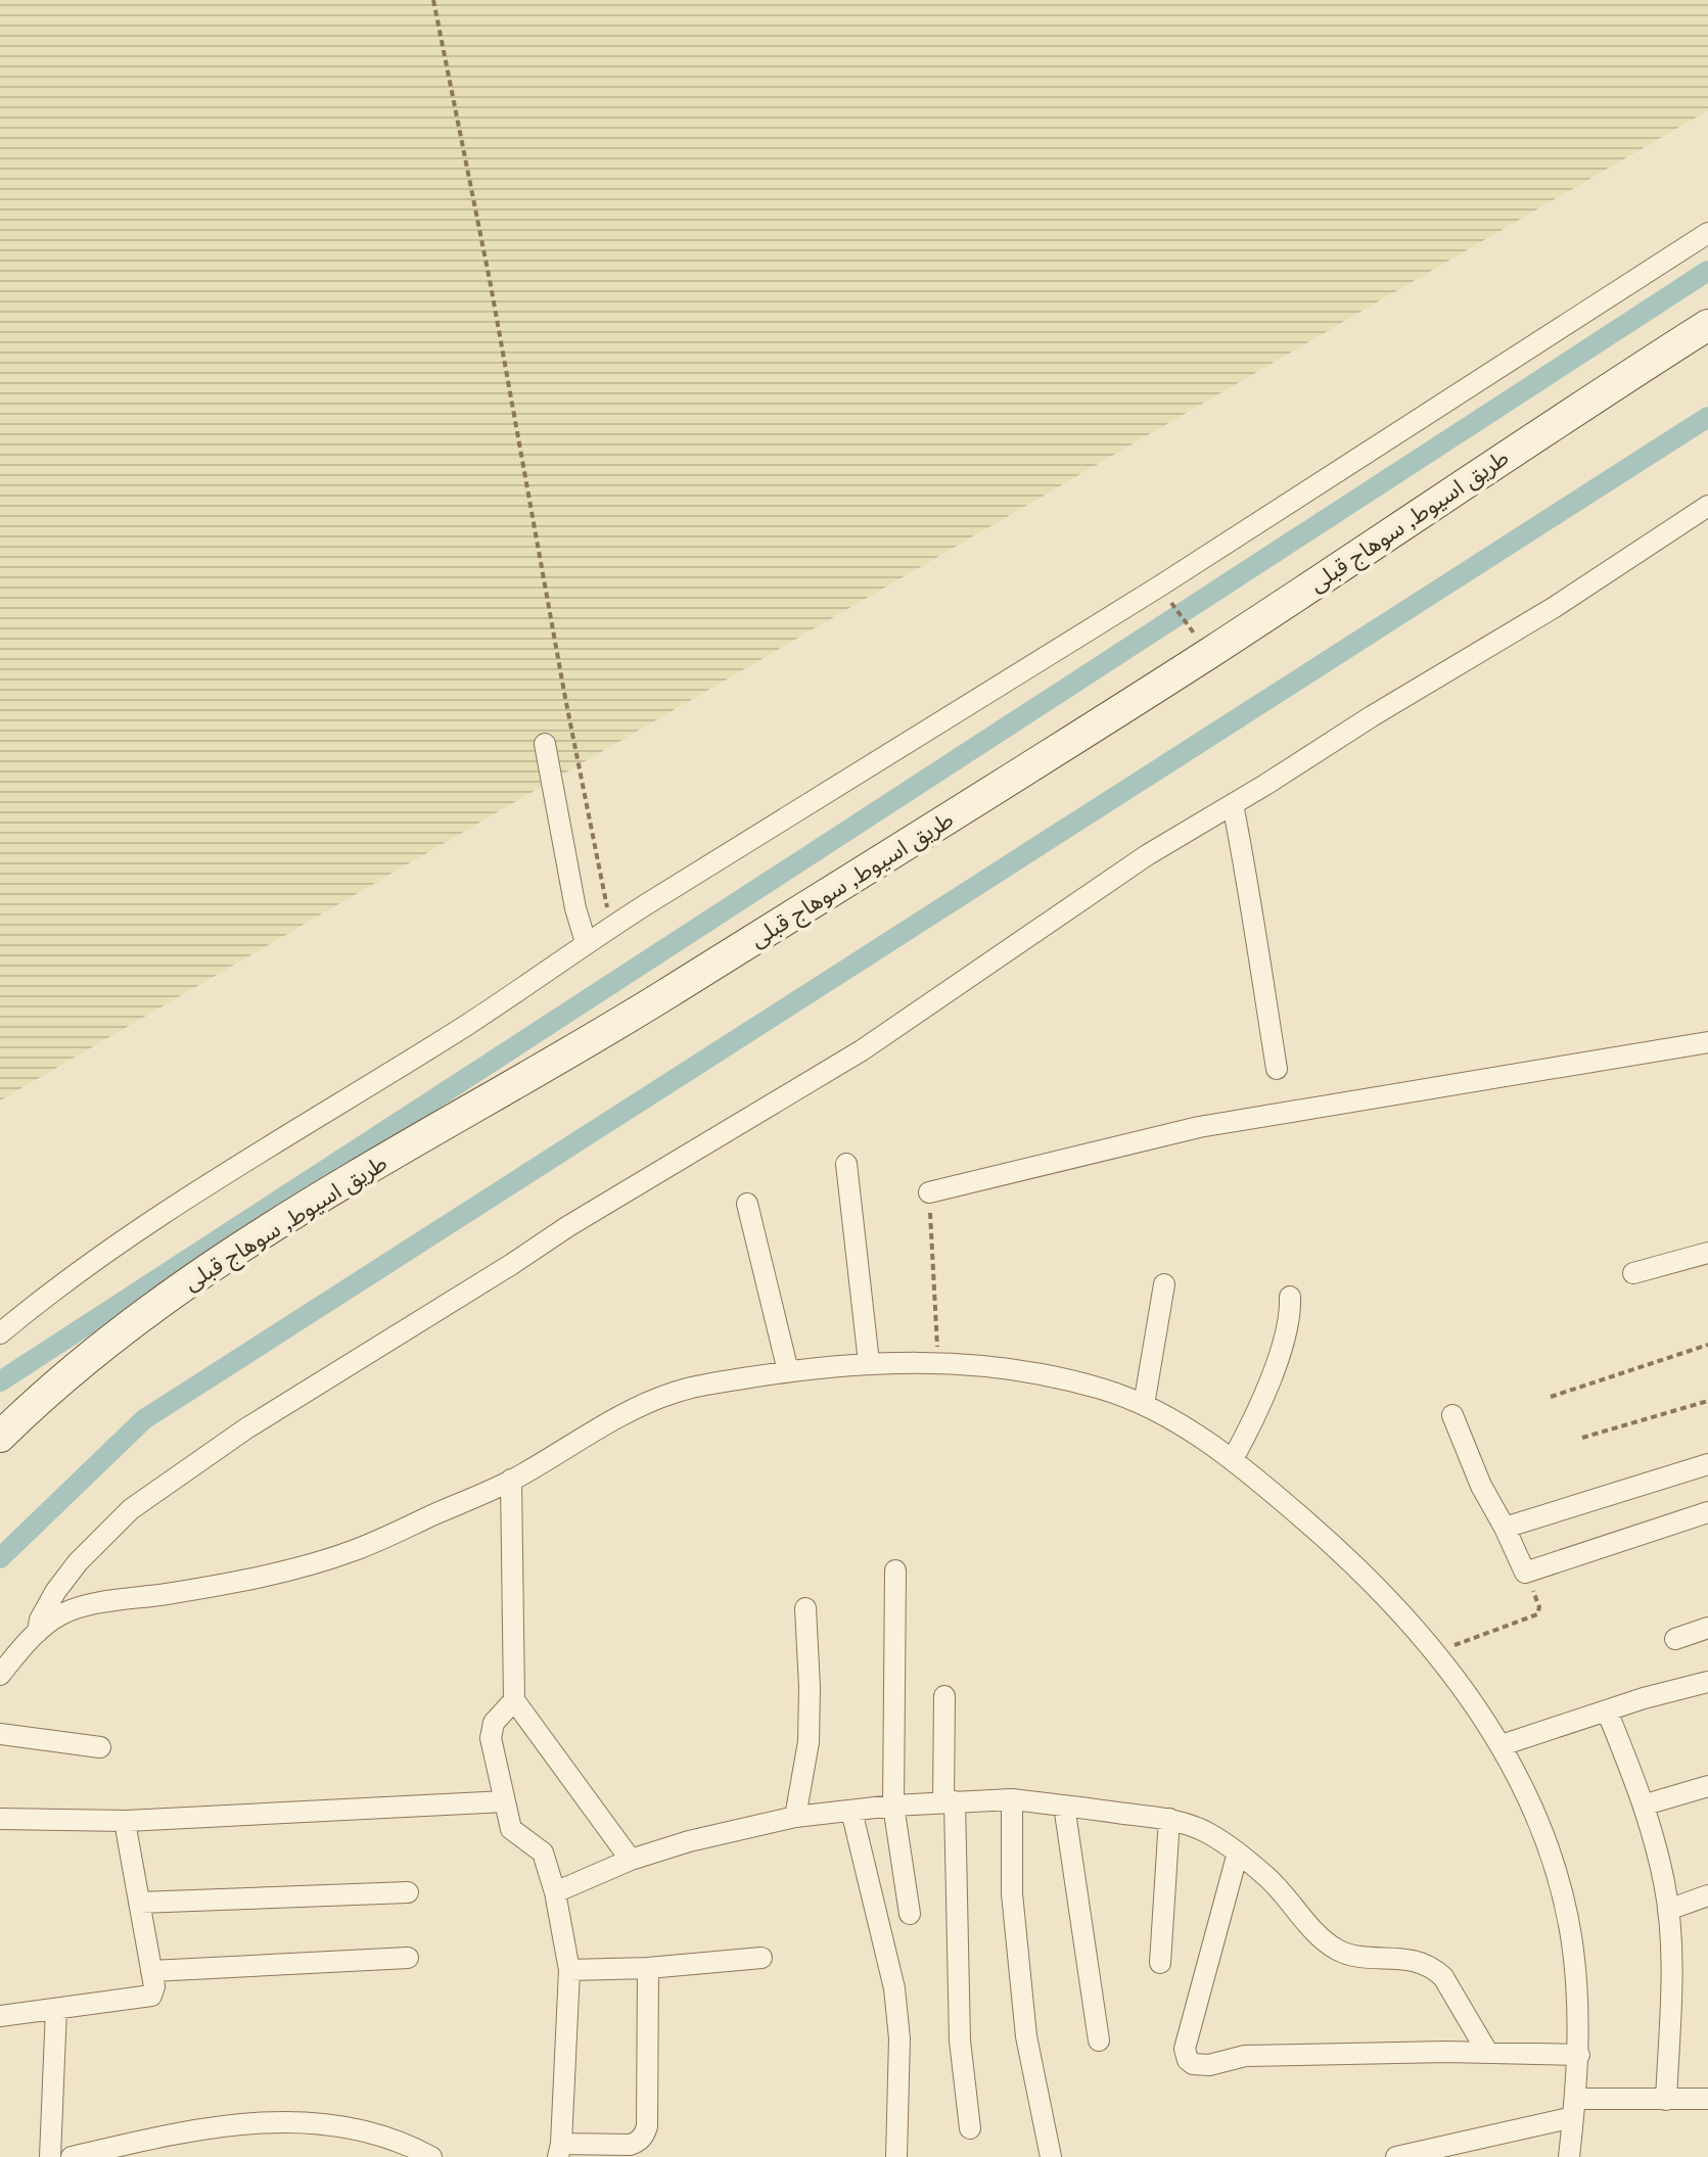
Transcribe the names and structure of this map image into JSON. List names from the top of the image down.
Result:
{
  "streets": {
    "main road": ["طريق اسيوط, سوهاج قبلى"]
  }
}
